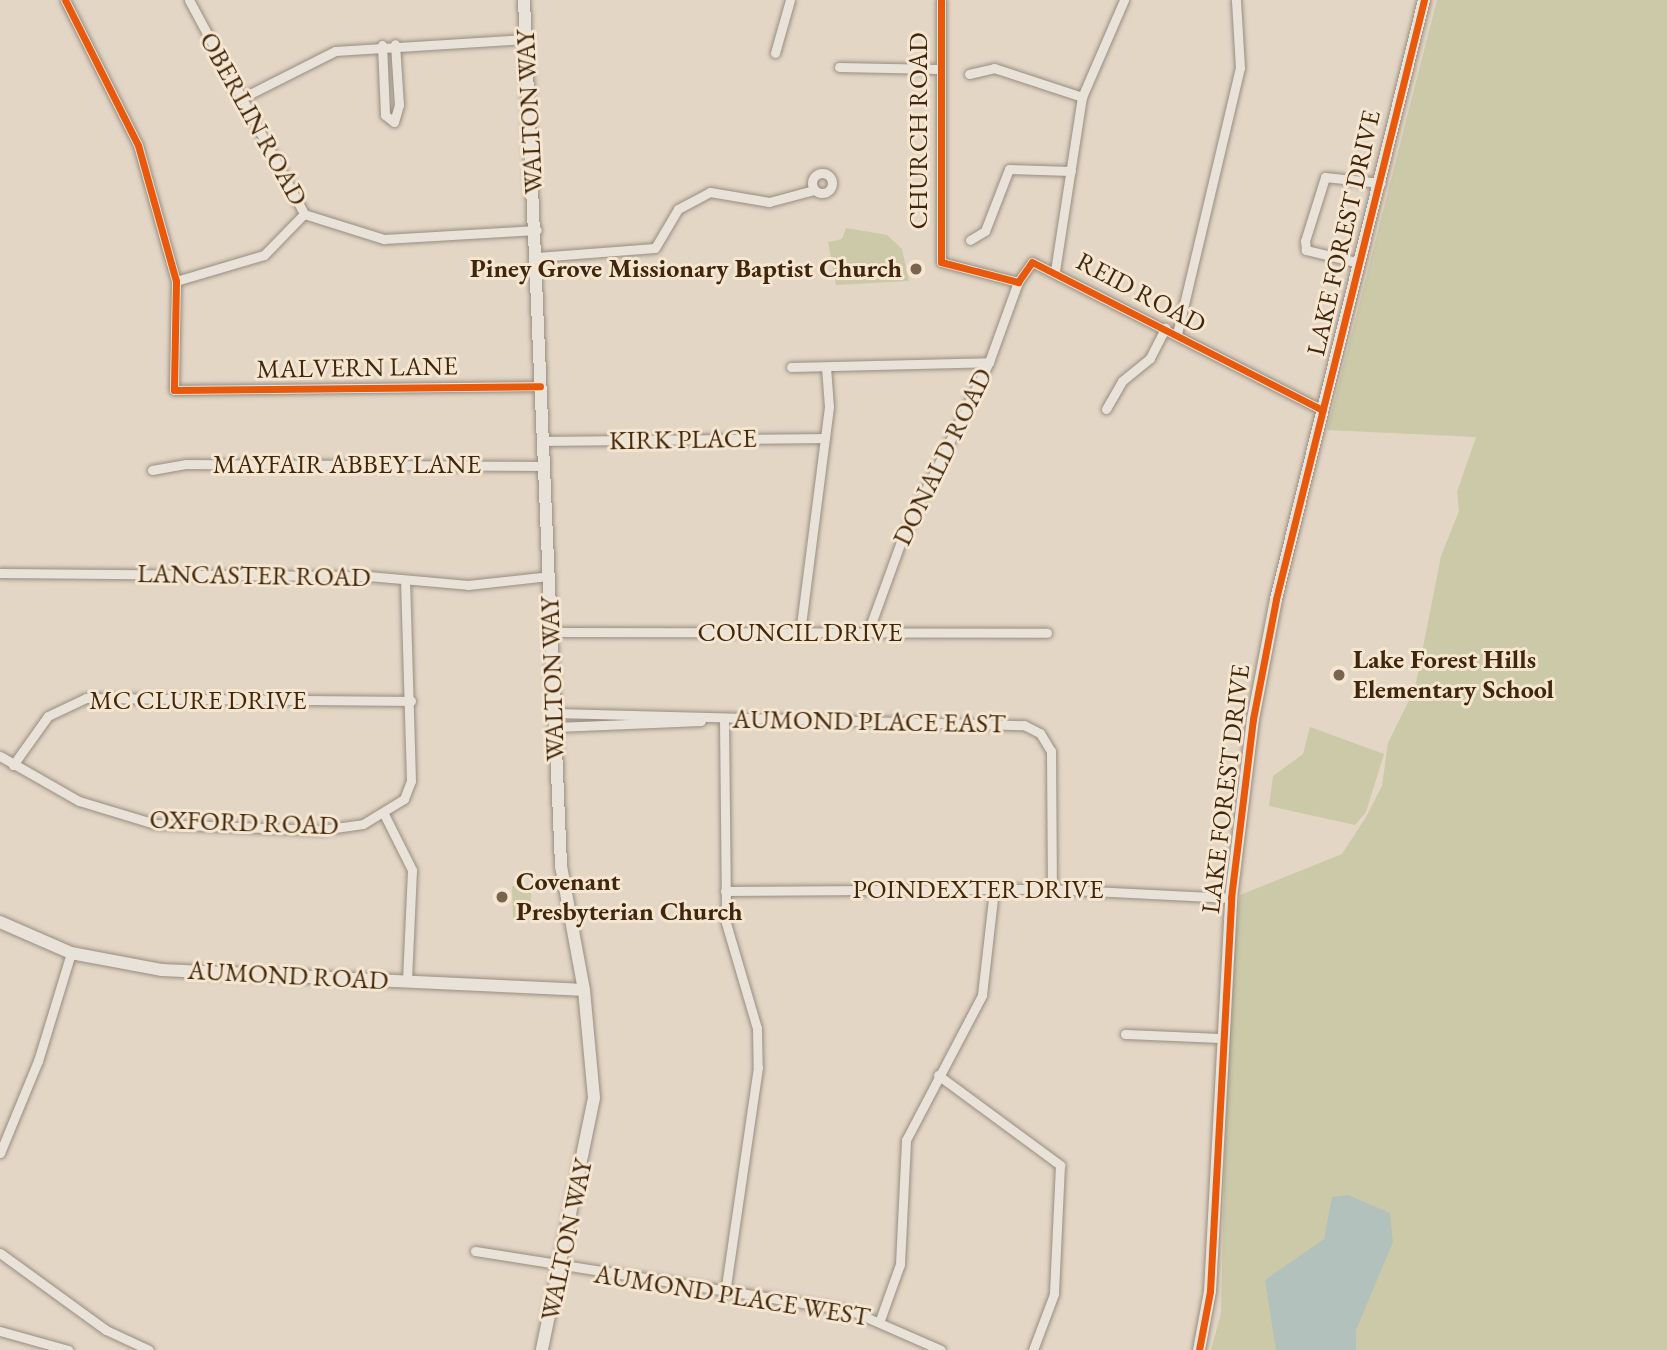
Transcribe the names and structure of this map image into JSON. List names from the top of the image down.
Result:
{
  "streets": {
    "street": [
      "WALTON WAY",
      "OBERLIN ROAD",
      "CHURCH ROAD",
      "LAKE FOREST DRIVE",
      "REID ROAD",
      "MALVERN LANE",
      "KIRK PLACE",
      "DONALD ROAD",
      "MAYFAIR ABBEY LANE",
      "LANCASTER ROAD",
      "COUNCIL DRIVE",
      "MC CLURE DRIVE",
      "AUMOND PLACE EAST",
      "OXFORD ROAD",
      "POINDEXTER DRIVE",
      "AUMOND ROAD",
      "AUMOND PLACE WEST"
    ]
  },
  "crossings": [
    ["WALTON WAY", "OBERLIN ROAD"],
    ["WALTON WAY", "MALVERN LANE"],
    ["WALTON WAY", "KIRK PLACE"],
    ["WALTON WAY", "MAYFAIR ABBEY LANE"],
    ["WALTON WAY", "LANCASTER ROAD"],
    ["WALTON WAY", "COUNCIL DRIVE"],
    ["WALTON WAY", "AUMOND PLACE EAST"],
    ["WALTON WAY", "AUMOND ROAD"],
    ["WALTON WAY", "AUMOND PLACE WEST"],
    ["CHURCH ROAD", "REID ROAD"],
    ["CHURCH ROAD", "DONALD ROAD"],
    ["LAKE FOREST DRIVE", "REID ROAD"],
    ["LAKE FOREST DRIVE", "POINDEXTER DRIVE"],
    ["REID ROAD", "DONALD ROAD"],
    ["DONALD ROAD", "COUNCIL DRIVE"],
    ["LANCASTER ROAD", "OXFORD ROAD"],
    ["MC CLURE DRIVE", "OXFORD ROAD"],
    ["AUMOND PLACE EAST", "POINDEXTER DRIVE"]
  ],
  "places": ["Piney Grove Missionary Baptist Church", "Lake Forest Hills Elementary School", "Covenant Presbyterian Church"]
}
